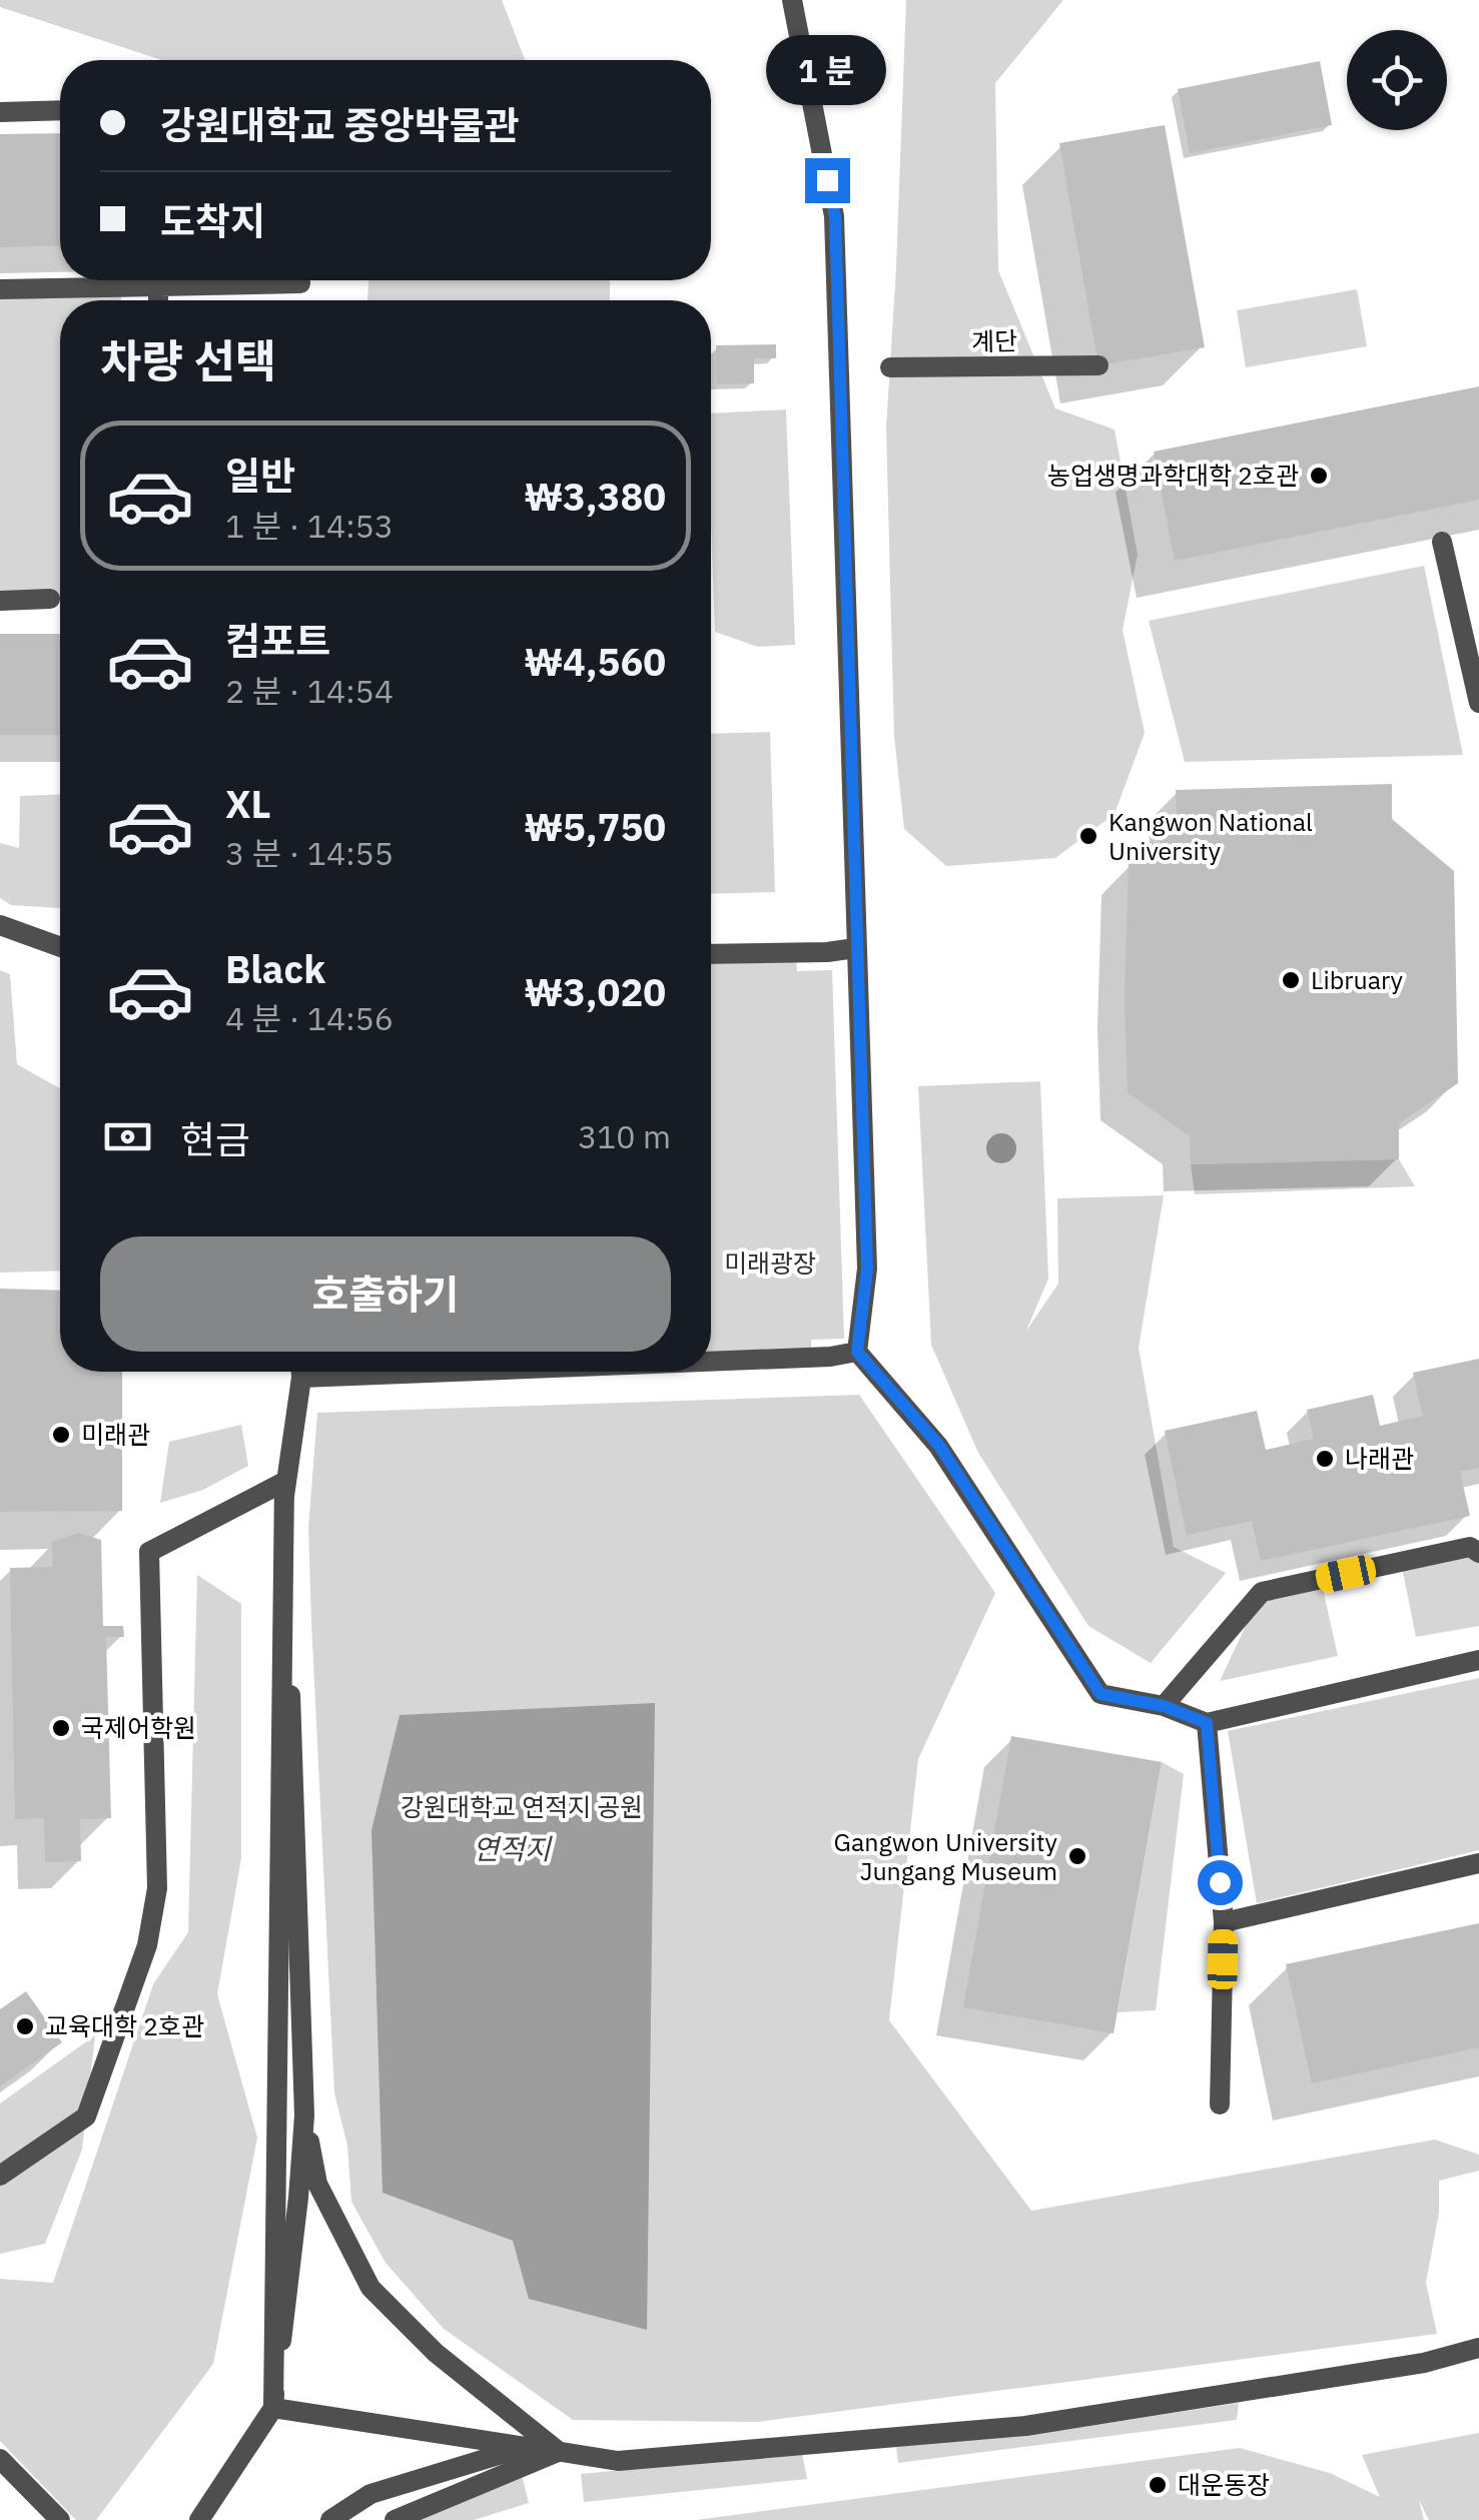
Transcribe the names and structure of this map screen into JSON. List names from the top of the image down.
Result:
{
  "streets": {
    "street": ["계단"]
  },
  "water": ["연적지"],
  "parks": ["미래광장", "강원대학교 연적지 공원"],
  "places": [
    "농업생명과학대학 2호관",
    "Kangwon National University",
    "Libruary",
    "미래관",
    "나래관",
    "국제어학원",
    "Gangwon University Jungang Museum",
    "교육대학 2호관",
    "대운동장"
  ],
  "page": {
    "bubble": "1 분",
    "banner": ["강원대학교 중앙박물관", "도착지"],
    "heading": "차량 선택",
    "list": [
      {
        "name": "일반",
        "note": "1 분 · 14:53",
        "value": "₩3,380"
      },
      {
        "name": "컴포트",
        "note": "2 분 · 14:54",
        "value": "₩4,560"
      },
      {
        "name": "XL",
        "note": "3 분 · 14:55",
        "value": "₩5,750"
      },
      {
        "name": "Black",
        "note": "4 분 · 14:56",
        "value": "₩3,020"
      }
    ],
    "pay": ["현금", "310 m"],
    "buttons": "호출하기"
  }
}
